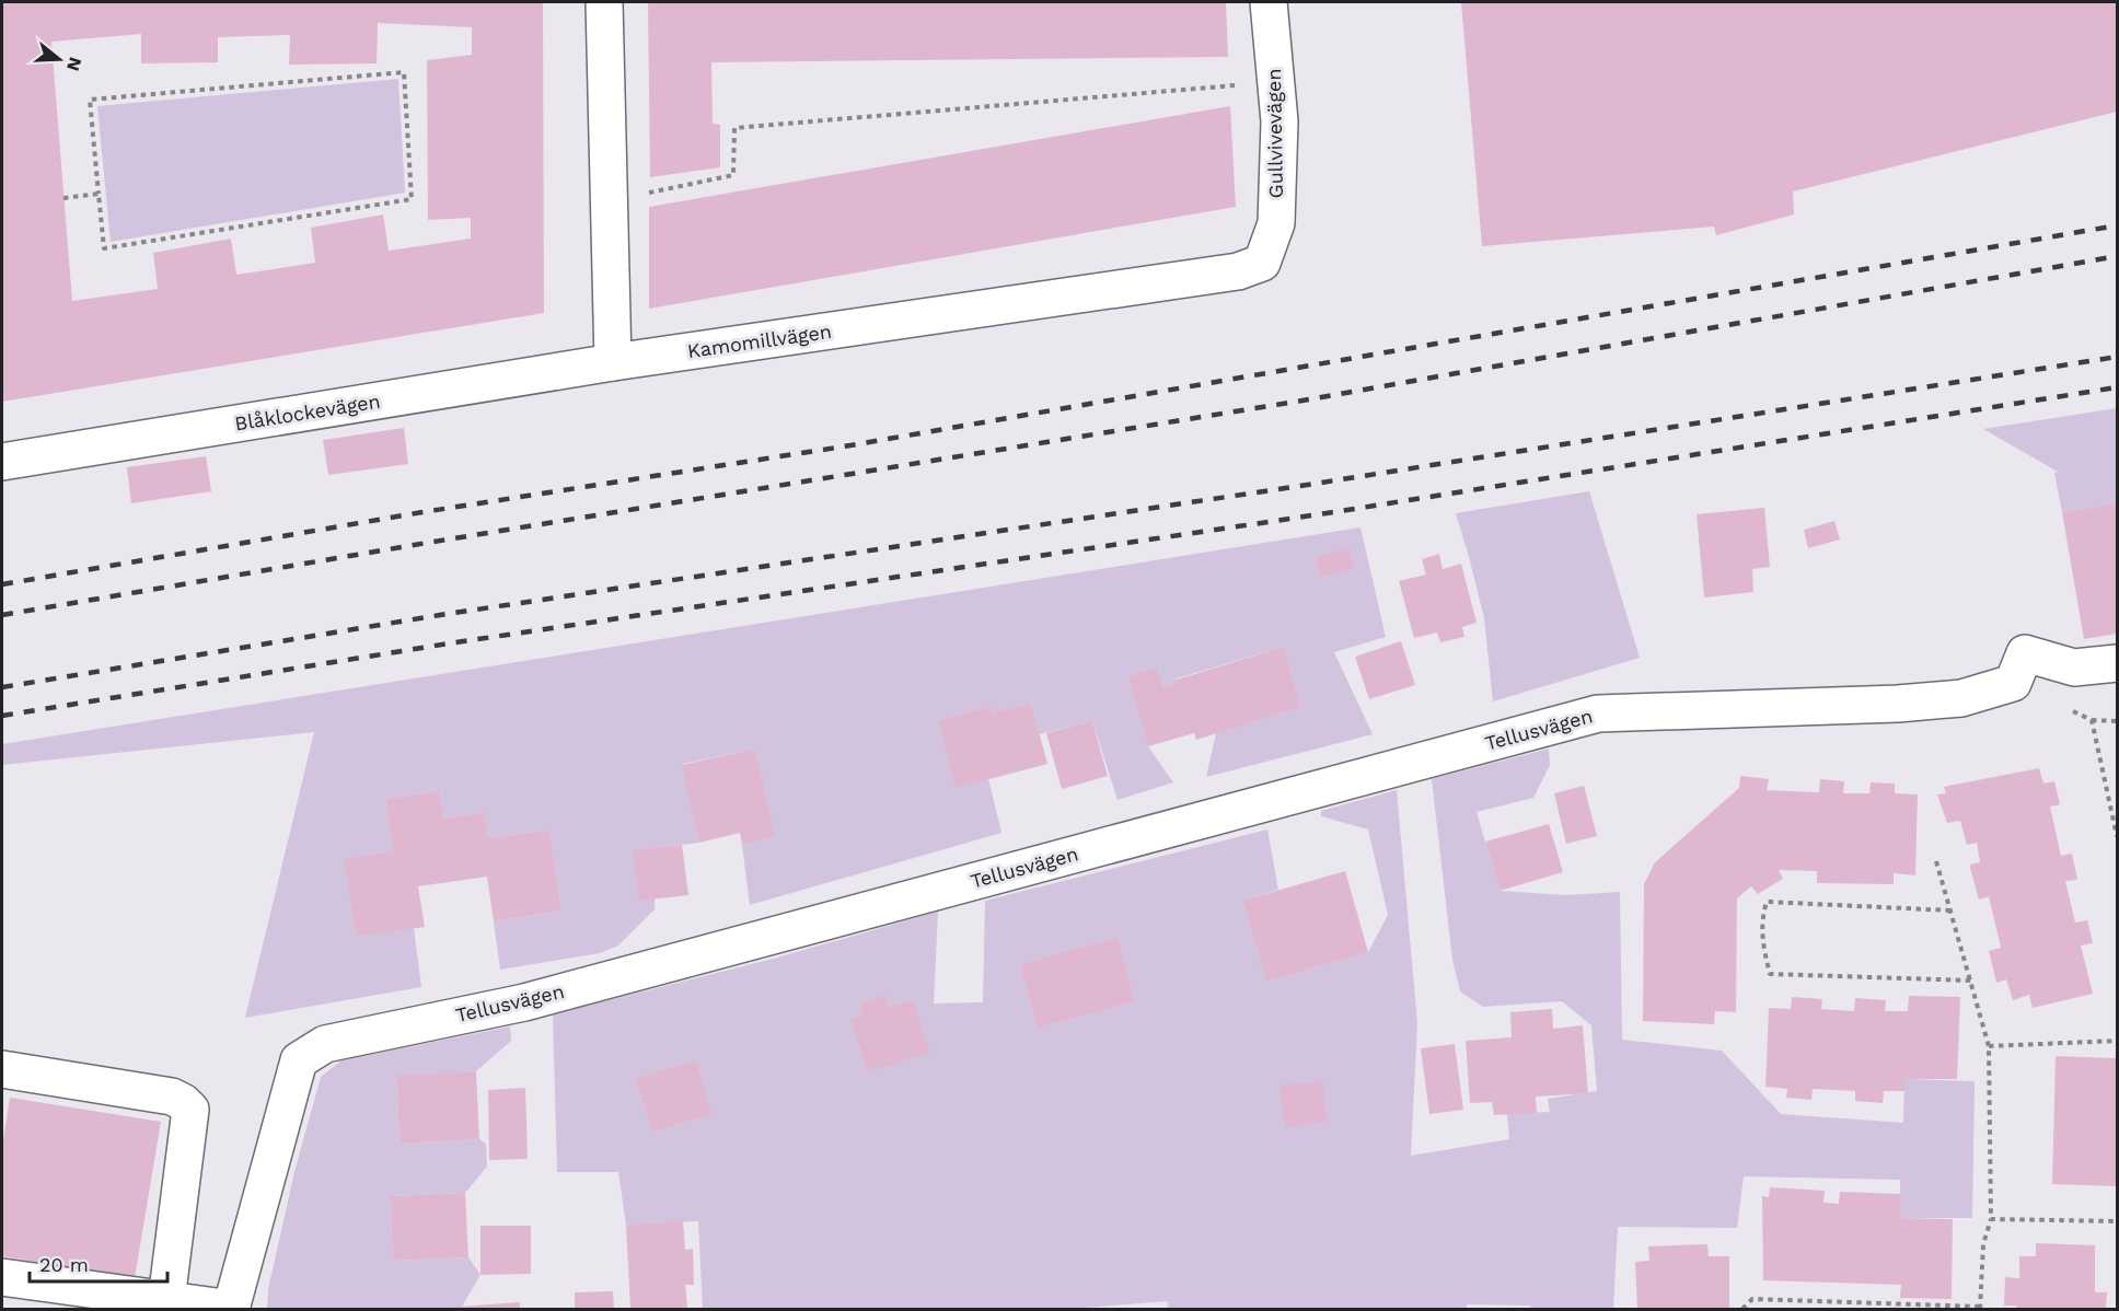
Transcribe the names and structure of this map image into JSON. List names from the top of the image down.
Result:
{
  "streets": {
    "street": [
      "Gullvivevägen",
      "Kamomillvägen",
      "Blåklockevägen",
      "Tellusvägen"
    ]
  },
  "crossings": [
    ["Gullvivevägen", "Kamomillvägen"],
    ["Kamomillvägen", "Blåklockevägen"]
  ],
  "scale_bar": "20 m",
  "north": "right"
}
